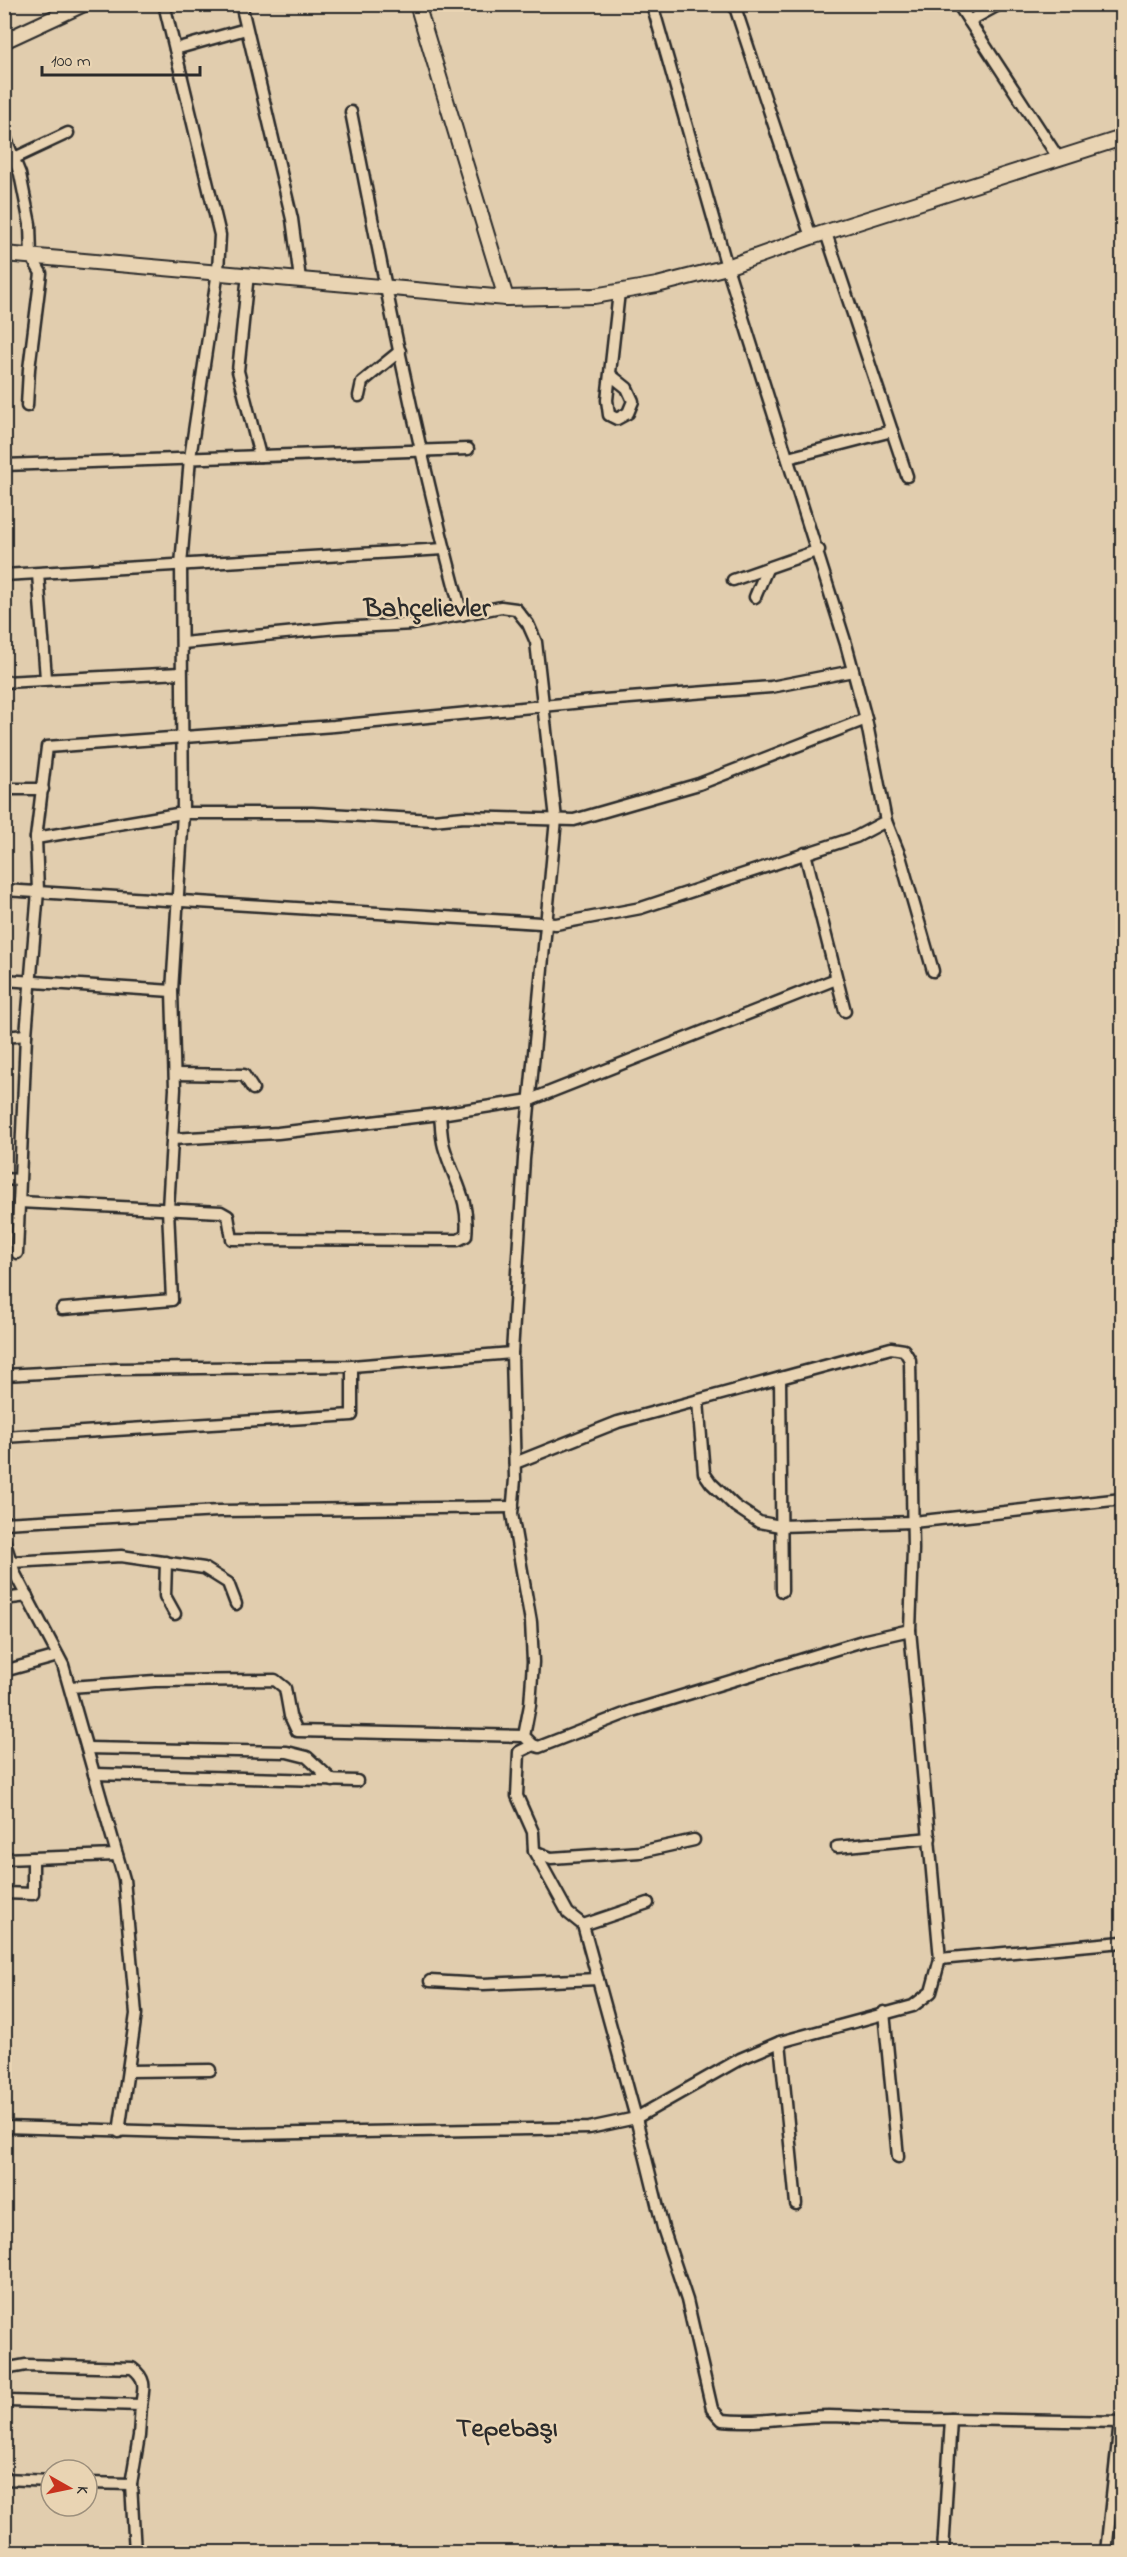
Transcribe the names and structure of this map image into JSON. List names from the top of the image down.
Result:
{
  "districts": ["Bahçelievler", "Tepebaşı"],
  "scale_bar": "100 m",
  "north": "right"
}
